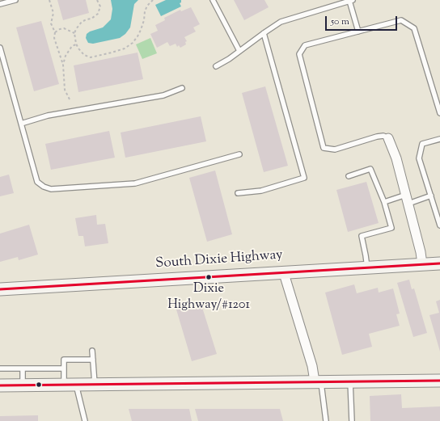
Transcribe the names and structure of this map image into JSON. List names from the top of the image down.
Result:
{
  "streets": {
    "main road": ["South Dixie Highway"]
  },
  "places": ["Dixie Highway/#1201"],
  "lines": ["transit line 50"],
  "scale_bar": "50 m"
}
